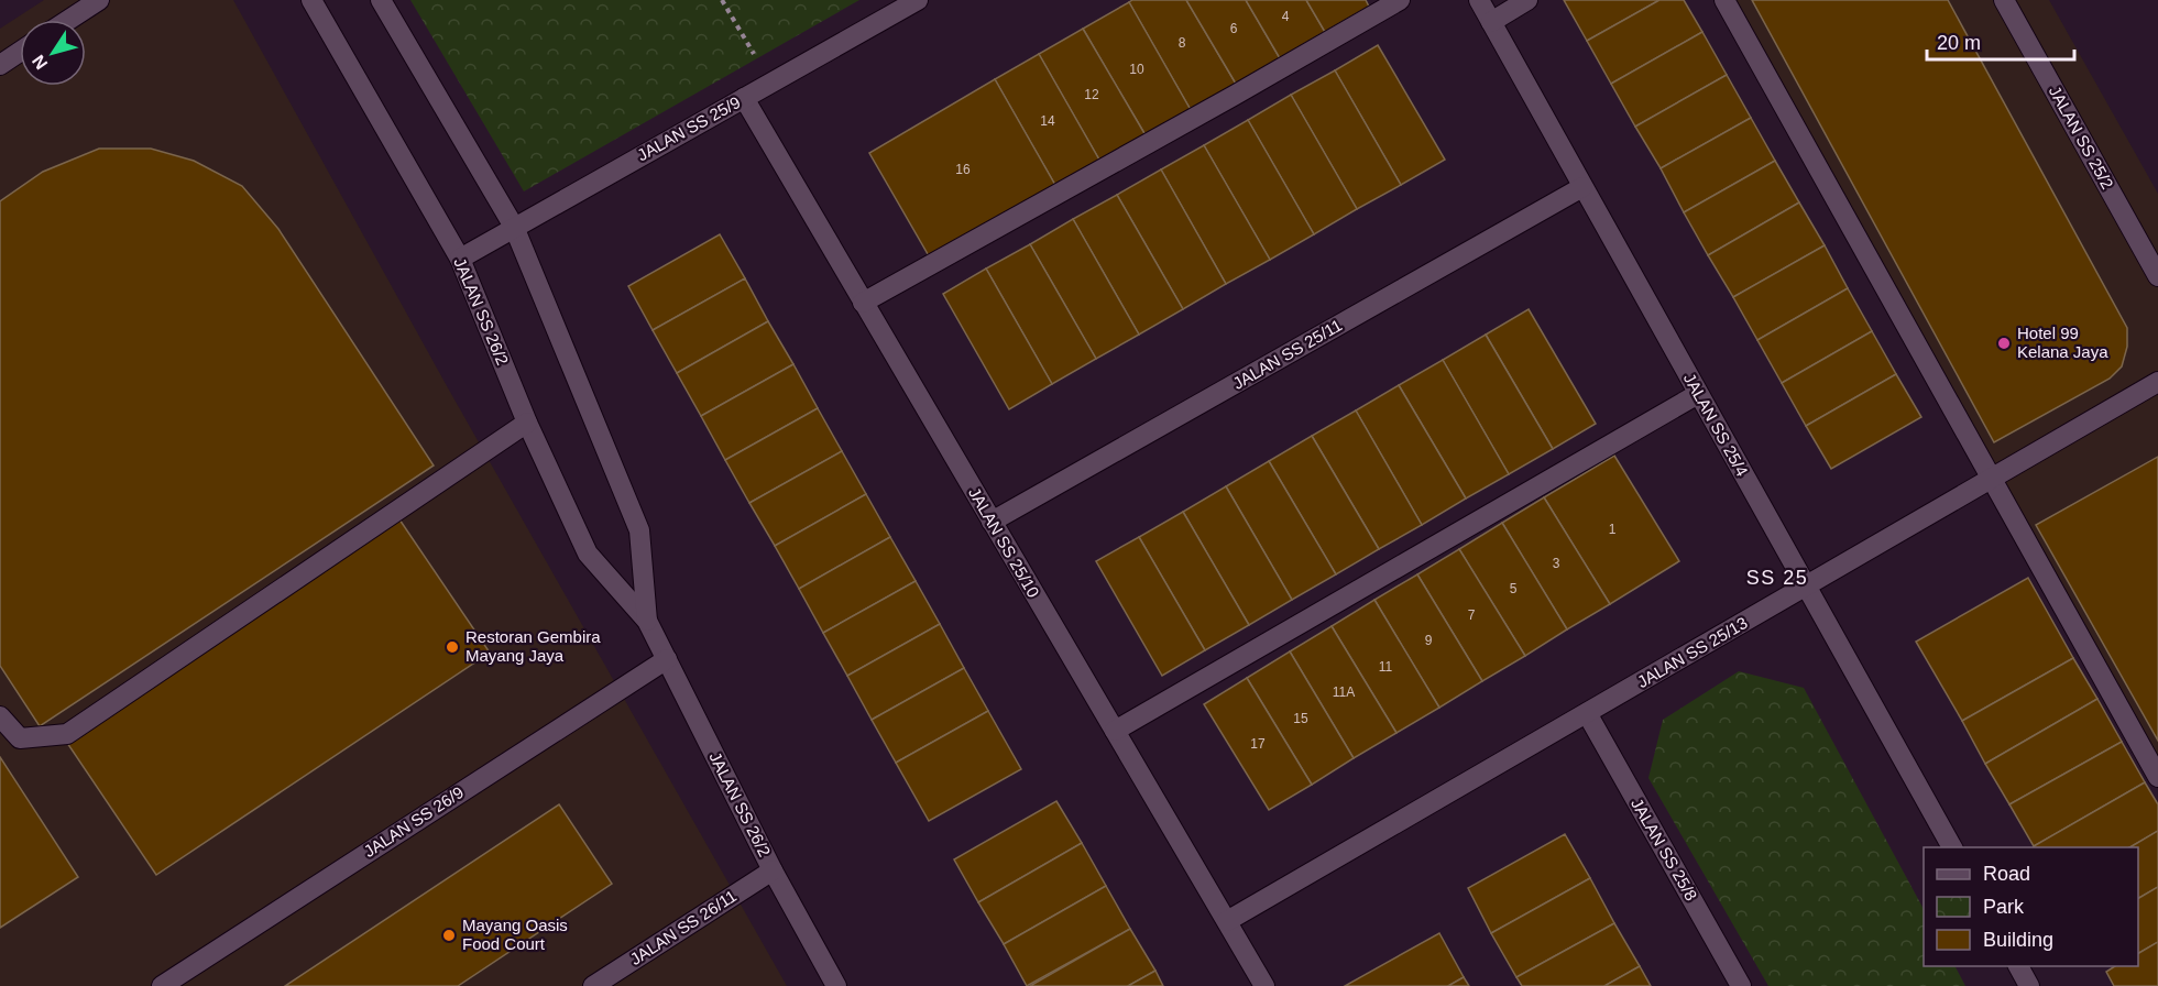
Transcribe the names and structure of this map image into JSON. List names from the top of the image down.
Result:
{
  "streets": {
    "street": [
      "JALAN SS 25/9",
      "JALAN SS 25/2",
      "JALAN SS 26/2",
      "JALAN SS 25/11",
      "JALAN SS 25/4",
      "JALAN SS 25/10",
      "JALAN SS 25/13",
      "JALAN SS 26/9",
      "JALAN SS 25/8",
      "JALAN SS 26/11"
    ]
  },
  "crossings": [
    ["JALAN SS 25/9", "JALAN SS 26/2"],
    ["JALAN SS 25/9", "JALAN SS 25/10"],
    ["JALAN SS 26/2", "JALAN SS 26/9"],
    ["JALAN SS 26/2", "JALAN SS 26/11"],
    ["JALAN SS 25/11", "JALAN SS 25/4"],
    ["JALAN SS 25/11", "JALAN SS 25/10"],
    ["JALAN SS 25/4", "JALAN SS 25/13"],
    ["JALAN SS 25/10", "JALAN SS 25/13"],
    ["JALAN SS 25/13", "JALAN SS 25/8"]
  ],
  "districts": ["SS 25"],
  "places": ["Hotel 99 Kelana Jaya", "Restoran Gembira Mayang Jaya", "Mayang Oasis Food Court"],
  "house_numbers": [
    "4",
    "6",
    "8",
    "10",
    "12",
    "14",
    "16",
    "1",
    "3",
    "5",
    "7",
    "9",
    "11",
    "11A",
    "15",
    "17"
  ],
  "legend": ["Road", "Park", "Building"],
  "scale_bar": "20 m",
  "north": "bottom left"
}
